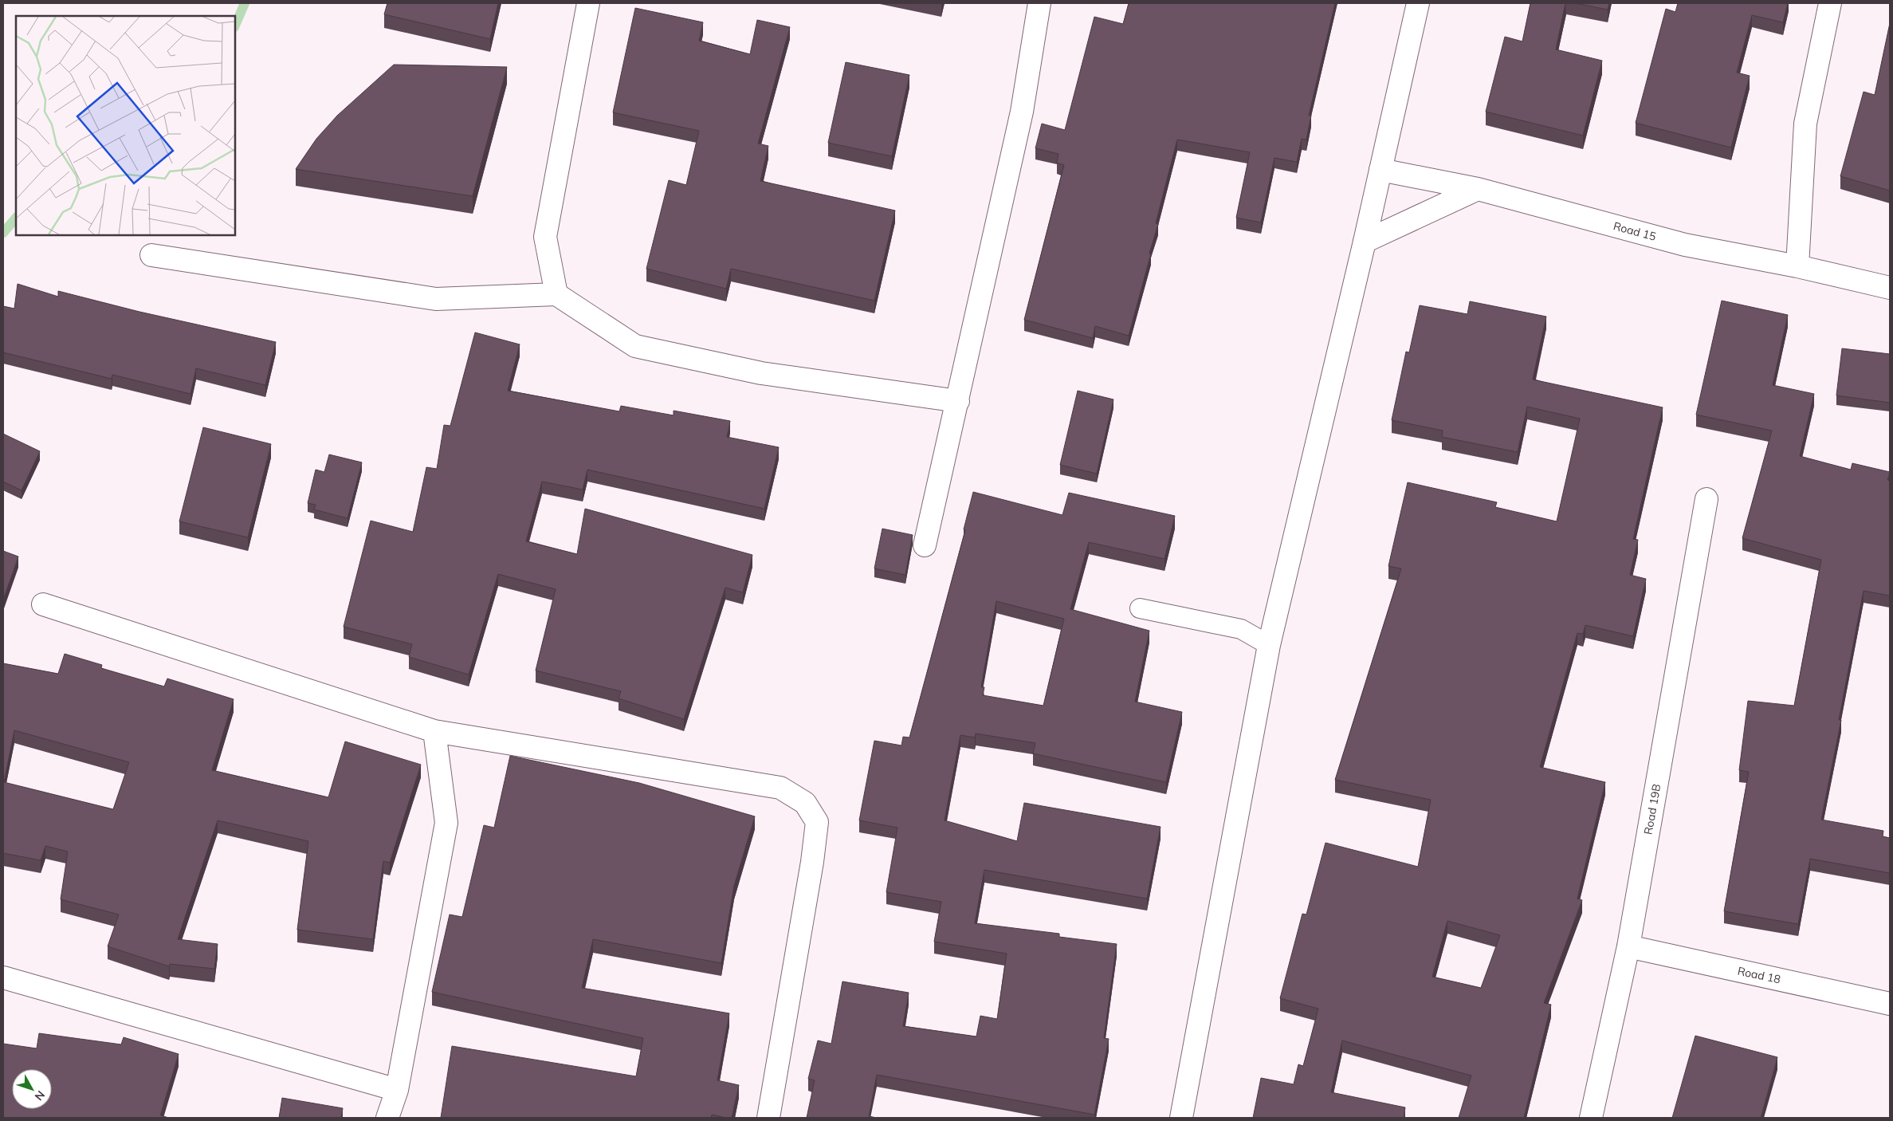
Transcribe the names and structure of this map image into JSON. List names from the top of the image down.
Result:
{
  "streets": {
    "street": ["Road 15", "Road 19B", "Road 18"]
  },
  "crossings": [
    ["Road 19B", "Road 18"]
  ],
  "north": "bottom right"
}
